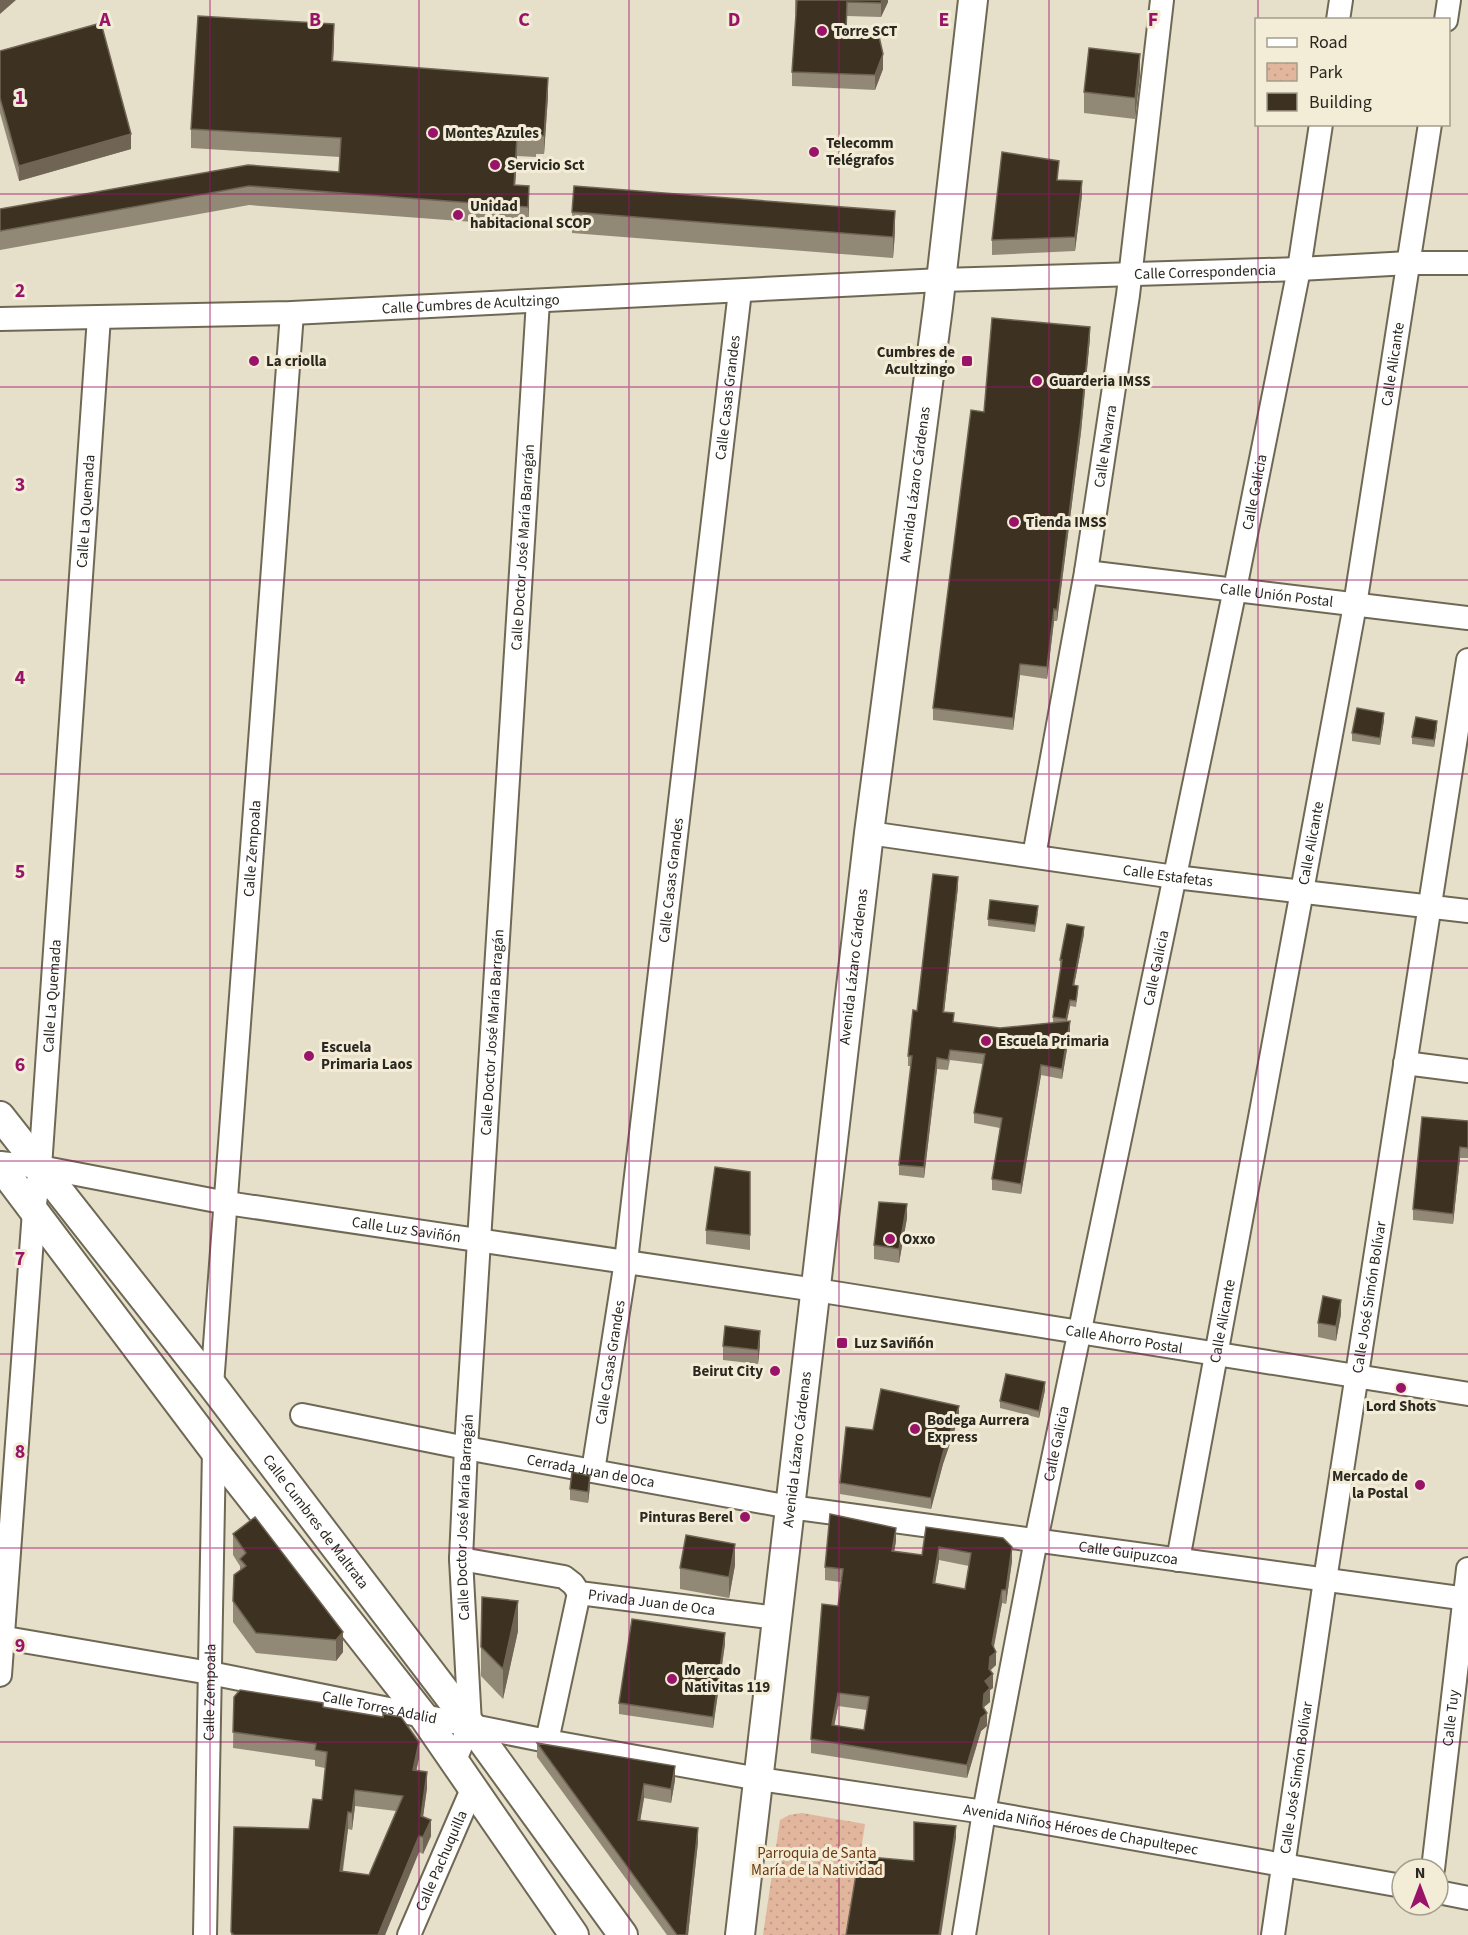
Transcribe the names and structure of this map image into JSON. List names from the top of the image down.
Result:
{
  "streets": {
    "main road": ["Avenida Lázaro Cárdenas", "Calle Cumbres de Maltrata"],
    "street": [
      "Calle Correspondencia",
      "Calle Cumbres de Acultzingo",
      "Calle Alicante",
      "Calle Casas Grandes",
      "Calle Navarra",
      "Calle Galicia",
      "Calle La Quemada",
      "Calle Doctor José María Barragán",
      "Calle Unión Postal",
      "Calle Zempoala",
      "Calle Estafetas",
      "Calle Luz Saviñón",
      "Calle José Simón Bolívar",
      "Calle Ahorro Postal",
      "Cerrada Juan de Oca",
      "Calle Guipuzcoa",
      "Privada Juan de Oca",
      "Calle Torres Adalid",
      "Calle Tuy",
      "Avenida Niños Héroes de Chapultepec",
      "Calle Pachuquilla"
    ]
  },
  "crossings": [
    ["Calle Correspondencia", "Calle Cumbres de Acultzingo"],
    ["Calle Correspondencia", "Calle Alicante"],
    ["Calle Correspondencia", "Calle Navarra"],
    ["Calle Correspondencia", "Avenida Lázaro Cárdenas"],
    ["Calle Correspondencia", "Calle Galicia"],
    ["Calle Cumbres de Acultzingo", "Calle Casas Grandes"],
    ["Calle Cumbres de Acultzingo", "Avenida Lázaro Cárdenas"],
    ["Calle Cumbres de Acultzingo", "Calle La Quemada"],
    ["Calle Cumbres de Acultzingo", "Calle Doctor José María Barragán"],
    ["Calle Cumbres de Acultzingo", "Calle Zempoala"],
    ["Calle Alicante", "Calle Unión Postal"],
    ["Calle Alicante", "Calle Estafetas"],
    ["Calle Alicante", "Calle Ahorro Postal"],
    ["Calle Alicante", "Calle Guipuzcoa"],
    ["Calle Casas Grandes", "Calle Luz Saviñón"],
    ["Calle Casas Grandes", "Cerrada Juan de Oca"],
    ["Calle Navarra", "Calle Unión Postal"],
    ["Calle Navarra", "Calle Estafetas"],
    ["Avenida Lázaro Cárdenas", "Calle Estafetas"],
    ["Avenida Lázaro Cárdenas", "Calle Luz Saviñón"],
    ["Avenida Lázaro Cárdenas", "Calle Ahorro Postal"],
    ["Avenida Lázaro Cárdenas", "Cerrada Juan de Oca"],
    ["Avenida Lázaro Cárdenas", "Calle Guipuzcoa"],
    ["Avenida Lázaro Cárdenas", "Privada Juan de Oca"],
    ["Avenida Lázaro Cárdenas", "Calle Torres Adalid"],
    ["Avenida Lázaro Cárdenas", "Avenida Niños Héroes de Chapultepec"],
    ["Calle Galicia", "Calle Unión Postal"],
    ["Calle Galicia", "Calle Estafetas"],
    ["Calle Galicia", "Calle Ahorro Postal"],
    ["Calle Galicia", "Calle Guipuzcoa"],
    ["Calle Galicia", "Avenida Niños Héroes de Chapultepec"],
    ["Calle La Quemada", "Calle Luz Saviñón"],
    ["Calle La Quemada", "Calle Cumbres de Maltrata"],
    ["Calle La Quemada", "Calle Torres Adalid"],
    ["Calle Doctor José María Barragán", "Calle Luz Saviñón"],
    ["Calle Doctor José María Barragán", "Cerrada Juan de Oca"],
    ["Calle Doctor José María Barragán", "Calle Cumbres de Maltrata"],
    ["Calle Doctor José María Barragán", "Privada Juan de Oca"],
    ["Calle Doctor José María Barragán", "Calle Torres Adalid"],
    ["Calle Zempoala", "Calle Luz Saviñón"],
    ["Calle Zempoala", "Calle Cumbres de Maltrata"],
    ["Calle Zempoala", "Calle Torres Adalid"],
    ["Calle Estafetas", "Calle José Simón Bolívar"],
    ["Calle Luz Saviñón", "Calle Ahorro Postal"],
    ["Calle Luz Saviñón", "Calle Cumbres de Maltrata"],
    ["Calle José Simón Bolívar", "Calle Ahorro Postal"],
    ["Calle José Simón Bolívar", "Calle Guipuzcoa"],
    ["Calle José Simón Bolívar", "Avenida Niños Héroes de Chapultepec"],
    ["Cerrada Juan de Oca", "Calle Guipuzcoa"],
    ["Calle Cumbres de Maltrata", "Calle Torres Adalid"],
    ["Calle Guipuzcoa", "Calle Tuy"],
    ["Calle Torres Adalid", "Avenida Niños Héroes de Chapultepec"]
  ],
  "parks": ["Parroquia de Santa María de la Natividad"],
  "places": {
    "other": [
      "Torre SCT",
      "Montes Azules",
      "Telecomm Telégrafos",
      "Servicio Sct",
      "Unidad habitacional SCOP",
      "La criolla",
      "Guarderia IMSS",
      "Tienda IMSS",
      "Escuela Primaria",
      "Escuela Primaria Laos",
      "Oxxo",
      "Beirut City",
      "Lord Shots",
      "Bodega Aurrera Express",
      "Mercado de la Postal",
      "Pinturas Berel",
      "Mercado Nativitas 119"
    ],
    "transit": ["Cumbres de Acultzingo", "Luz Saviñón"]
  },
  "legend": ["Road", "Park", "Building"],
  "north": "top",
  "grid": {
    "columns": [
      "A",
      "B",
      "C",
      "D",
      "E",
      "F"
    ],
    "rows": [
      "1",
      "2",
      "3",
      "4",
      "5",
      "6",
      "7",
      "8",
      "9"
    ]
  }
}
